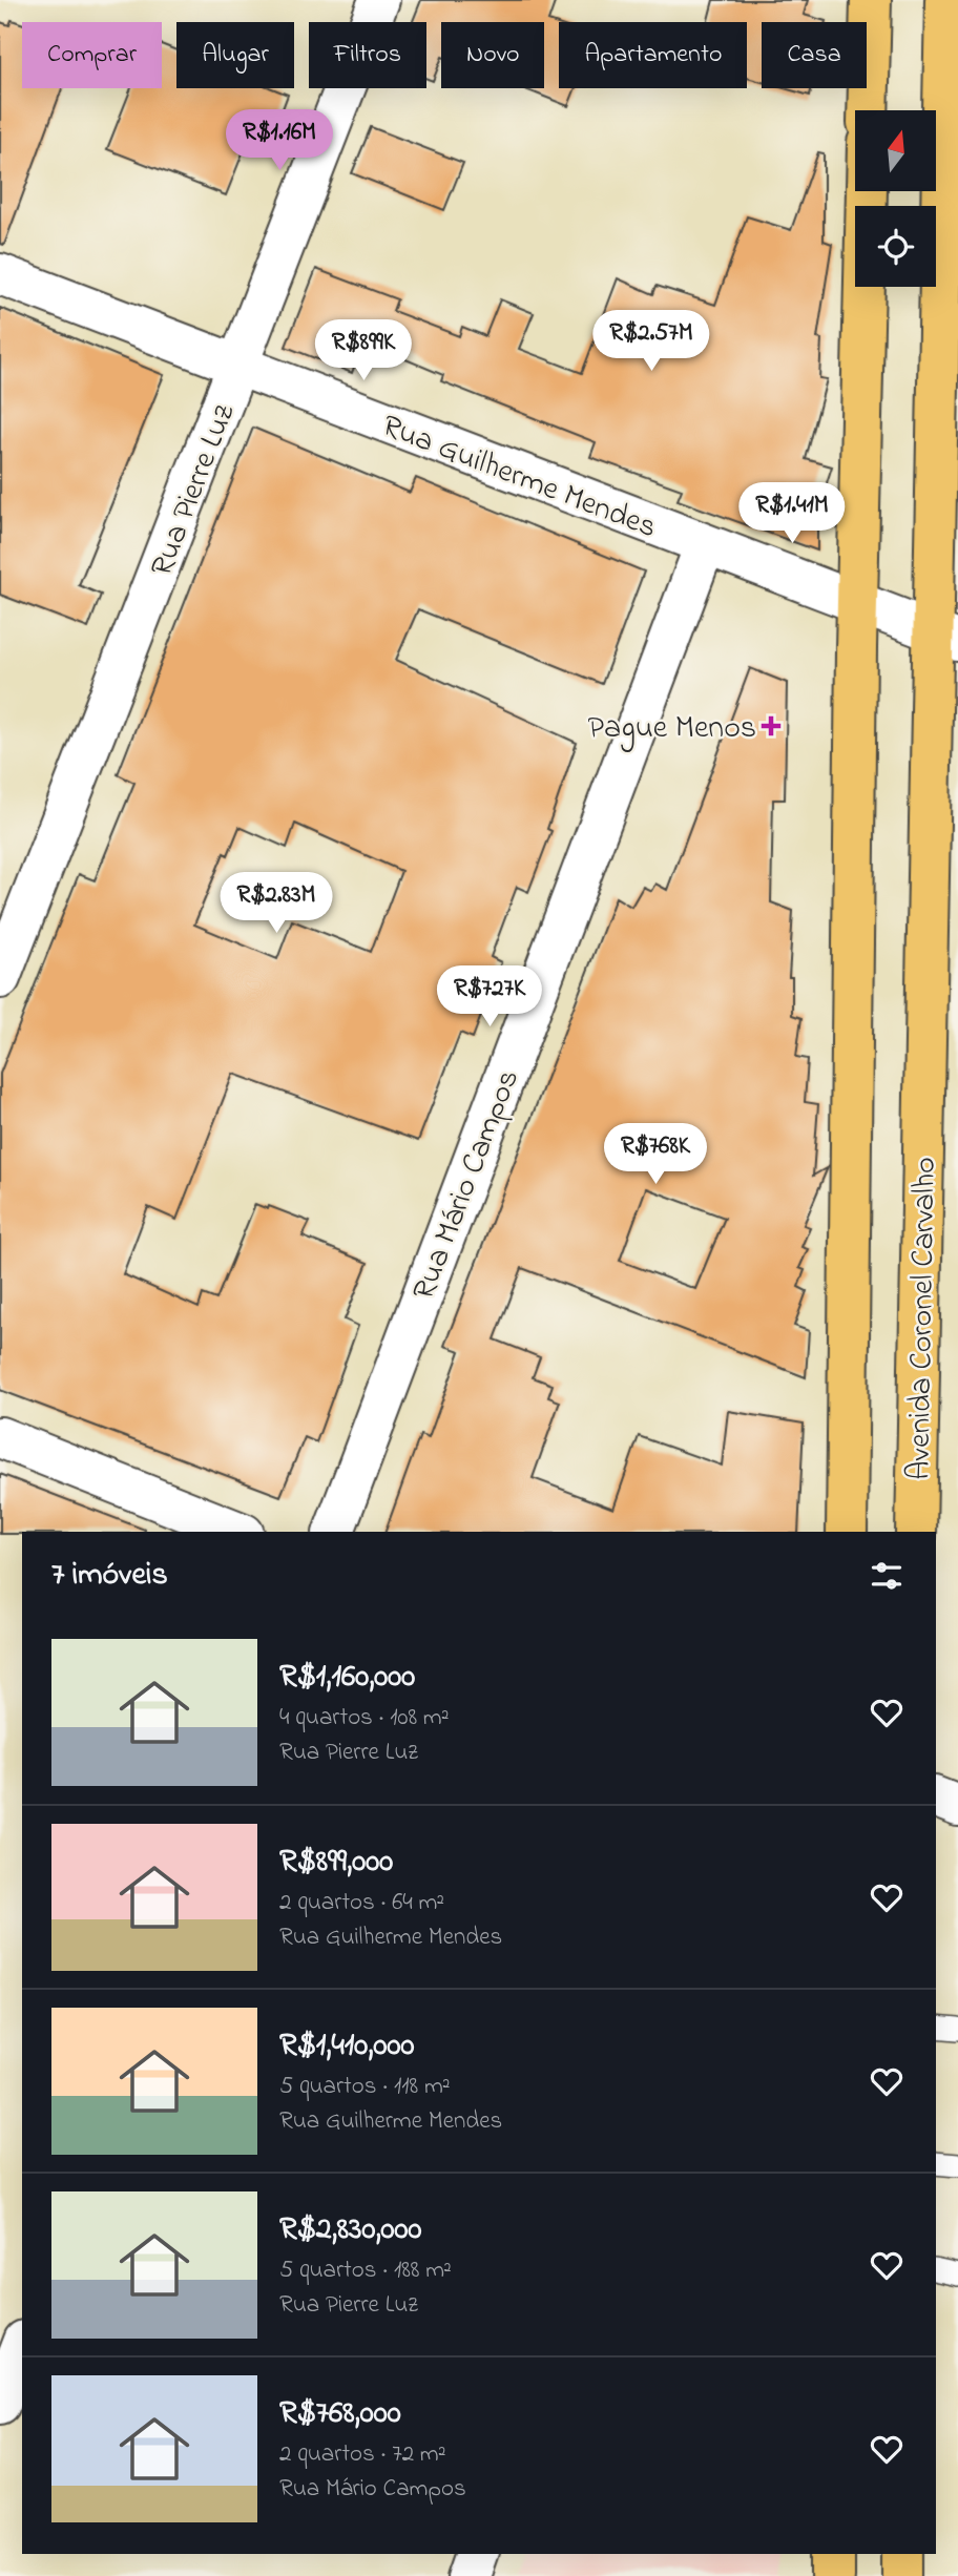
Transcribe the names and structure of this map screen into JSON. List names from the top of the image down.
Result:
{
  "streets": {
    "main road": ["Avenida Coronel Carvalho"],
    "street": ["Rua Guilherme Mendes", "Rua Pierre Luz", "Rua Mário Campos"]
  },
  "crossings": [
    ["Rua Guilherme Mendes", "Rua Pierre Luz"],
    ["Rua Guilherme Mendes", "Rua Mário Campos"],
    ["Rua Guilherme Mendes", "Avenida Coronel Carvalho"]
  ],
  "places": {
    "health": ["Pague Menos"]
  },
  "north": "top",
  "page": {
    "chip": [
      "Comprar",
      "Alugar",
      "Filtros",
      "Novo",
      "Apartamento",
      "Casa"
    ],
    "price": [
      "R$1.16M",
      "R$2.57M",
      "R$899K",
      "R$1.41M",
      "R$2.83M",
      "R$727K",
      "R$768K"
    ],
    "heading": "7 imóveis",
    "list": [
      {
        "name": "R$1,160,000",
        "note": "4 quartos · 108 m² · Rua Pierre Luz"
      },
      {
        "name": "R$899,000",
        "note": "2 quartos · 64 m² · Rua Guilherme Mendes"
      },
      {
        "name": "R$1,410,000",
        "note": "5 quartos · 118 m² · Rua Guilherme Mendes"
      },
      {
        "name": "R$2,830,000",
        "note": "5 quartos · 188 m² · Rua Pierre Luz"
      },
      {
        "name": "R$768,000",
        "note": "2 quartos · 72 m² · Rua Mário Campos"
      }
    ]
  }
}
